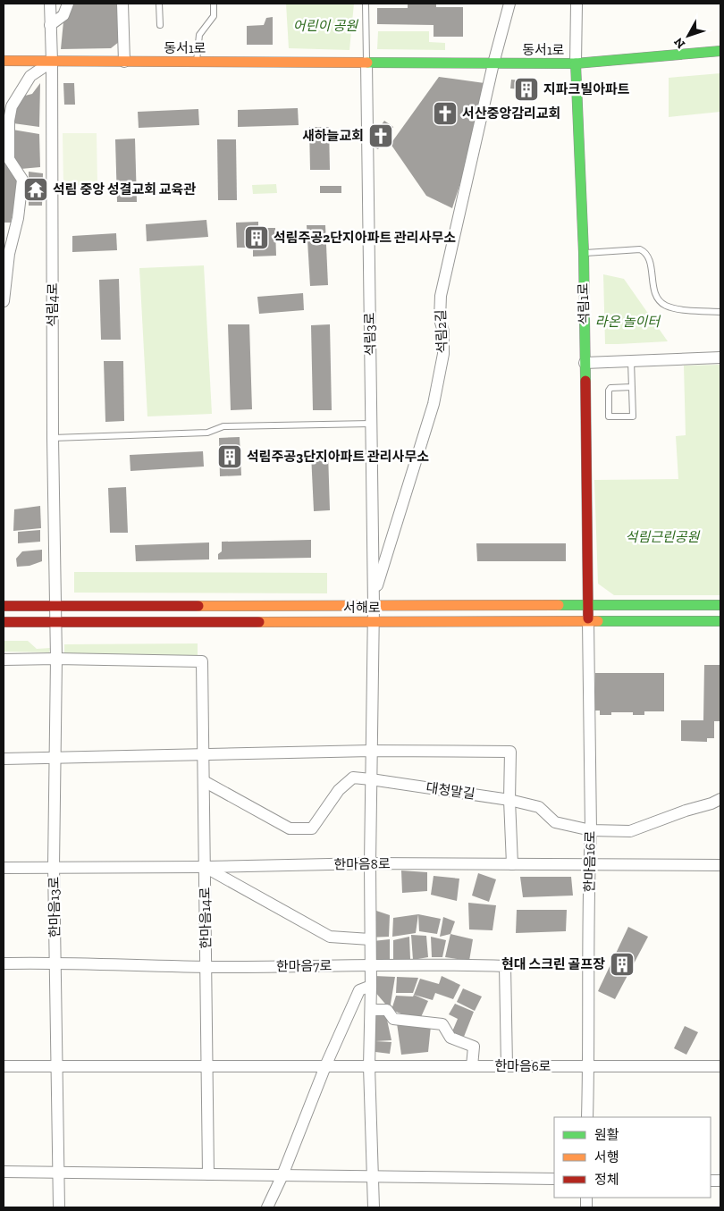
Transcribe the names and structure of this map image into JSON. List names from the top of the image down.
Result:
{
  "streets": {
    "main road": [
      "동서1로",
      "석림1로",
      "서해로",
      "한마음16로"
    ],
    "street": [
      "석림4로",
      "석림2길",
      "석림3로",
      "대청말길",
      "한마음8로",
      "한마음13로",
      "한마음14로",
      "한마음7로",
      "한마음6로"
    ]
  },
  "crossings": [
    ["동서1로", "석림1로"],
    ["동서1로", "석림4로"],
    ["동서1로", "석림2길"],
    ["동서1로", "석림3로"],
    ["석림1로", "서해로"],
    ["석림1로", "한마음16로"],
    ["석림4로", "서해로"],
    ["석림4로", "한마음13로"],
    ["석림2길", "석림3로"],
    ["석림2길", "서해로"],
    ["석림3로", "서해로"],
    ["석림3로", "대청말길"],
    ["석림3로", "한마음8로"],
    ["석림3로", "한마음7로"],
    ["석림3로", "한마음6로"],
    ["서해로", "한마음16로"],
    ["서해로", "한마음13로"],
    ["대청말길", "한마음16로"],
    ["대청말길", "한마음14로"],
    ["한마음16로", "한마음8로"],
    ["한마음16로", "한마음6로"],
    ["한마음8로", "한마음13로"],
    ["한마음8로", "한마음14로"],
    ["한마음13로", "한마음14로"],
    ["한마음13로", "한마음7로"],
    ["한마음13로", "한마음6로"],
    ["한마음14로", "한마음7로"],
    ["한마음14로", "한마음6로"],
    ["한마음7로", "한마음6로"]
  ],
  "parks": ["어린이 공원", "라온 놀이터", "석림근린공원"],
  "places": {
    "building": [
      "지파크빌아파트",
      "석림주공2단지아파트 관리사무소",
      "석림주공3단지아파트 관리사무소",
      "현대 스크린 골프장"
    ],
    "church": ["서산중앙감리교회", "새하늘교회"],
    "temple": ["석림 중앙 성결교회 교육관"]
  },
  "legend": ["원활", "서행", "정체"],
  "north": "bottom left"
}
